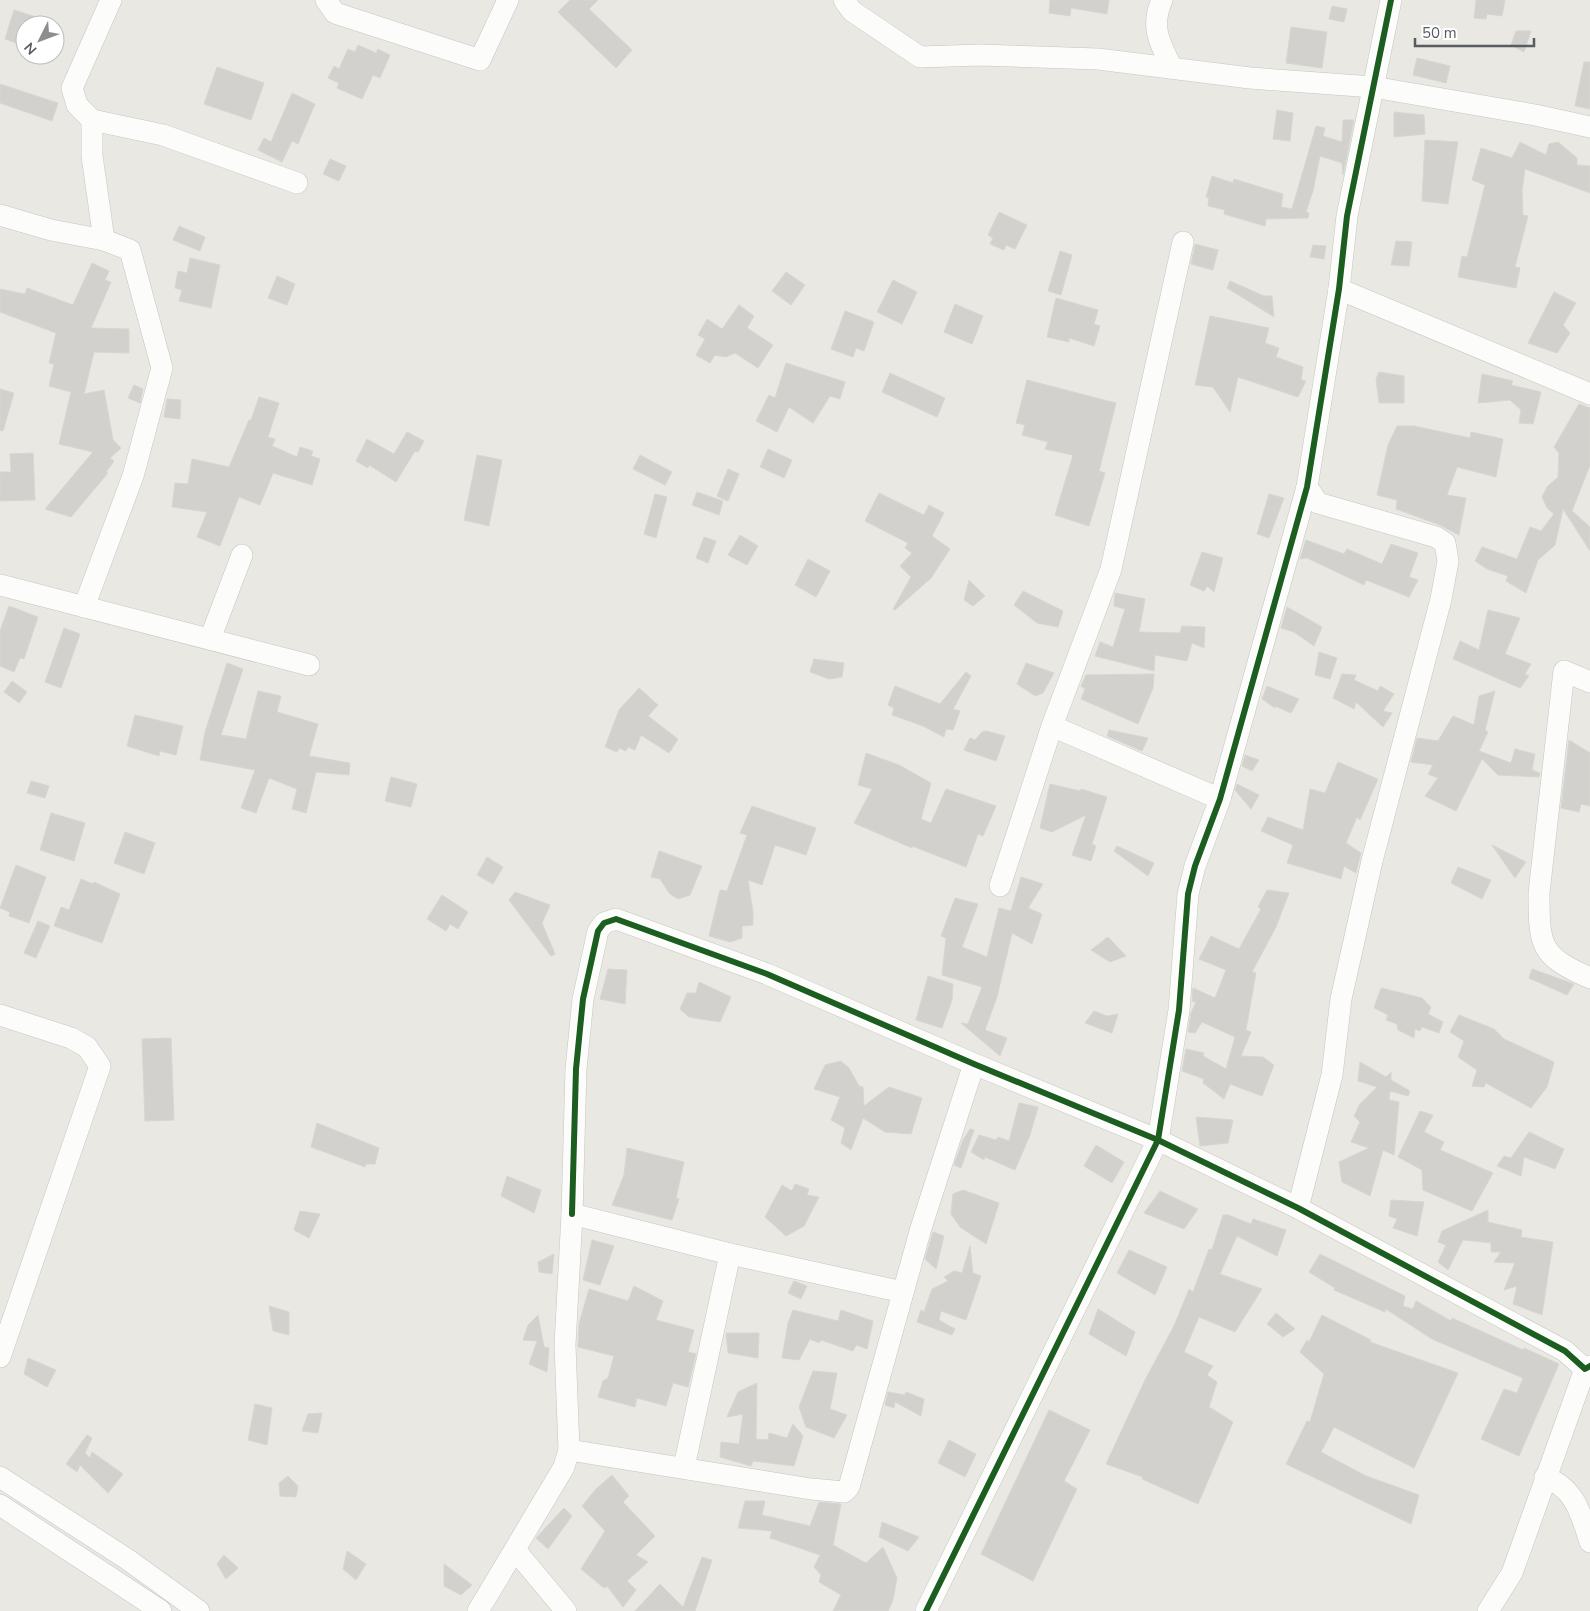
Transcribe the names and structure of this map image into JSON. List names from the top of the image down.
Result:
{
  "scale_bar": "50 m",
  "north": "bottom left"
}
